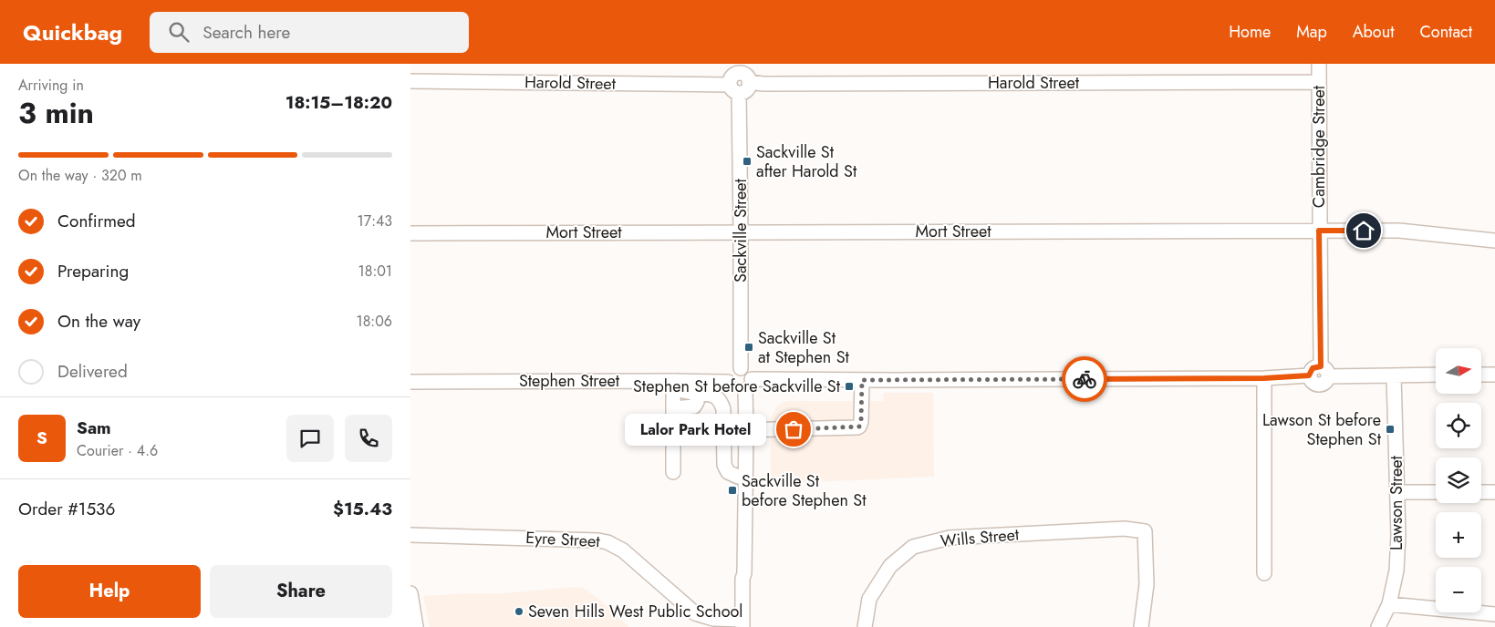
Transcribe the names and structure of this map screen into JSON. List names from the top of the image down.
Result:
{
  "streets": {
    "street": [
      "Harold Street",
      "Cambridge Street",
      "Sackville Street",
      "Mort Street",
      "Stephen Street",
      "Lawson Street",
      "Wills Street",
      "Eyre Street"
    ]
  },
  "crossings": [
    ["Harold Street", "Cambridge Street"],
    ["Harold Street", "Sackville Street"],
    ["Cambridge Street", "Mort Street"],
    ["Cambridge Street", "Stephen Street"],
    ["Sackville Street", "Mort Street"],
    ["Sackville Street", "Stephen Street"]
  ],
  "places": {
    "transit": [
      "Sackville St after Harold St",
      "Sackville St at Stephen St",
      "Stephen St before Sackville St",
      "Lawson St before Stephen St",
      "Sackville St before Stephen St"
    ],
    "other": ["Lalor Park Hotel", "Seven Hills West Public School"]
  },
  "north": "right",
  "page": {
    "header": "Quickbag",
    "search": "Search here",
    "nav": [
      "Home",
      "Map",
      "About",
      "Contact"
    ],
    "heading": ["3 min", "Arriving in", "18:15–18:20"],
    "panel": [
      "Sam",
      "Courier · 4.6",
      "Order #1536",
      "$15.43"
    ],
    "bar": "On the way · 320 m",
    "list": [
      ["Confirmed", "17:43"],
      ["Preparing", "18:01"],
      ["On the way", "18:06"],
      "Delivered"
    ],
    "map_buttons": ["+", "−"],
    "bubble": "Lalor Park Hotel",
    "round": "S",
    "buttons": ["Help", "Share"]
  }
}
